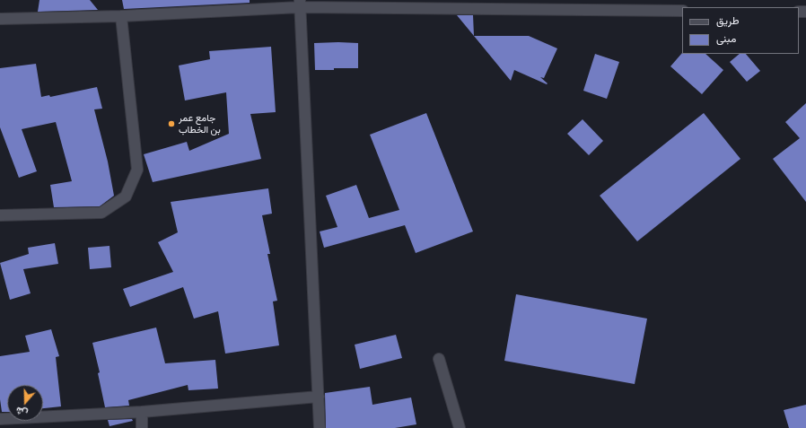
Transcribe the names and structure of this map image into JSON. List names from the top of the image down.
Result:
{
  "places": ["جامع عمر بن الخطاب"],
  "legend": ["طريق", "مبنى"],
  "north": "bottom"
}
